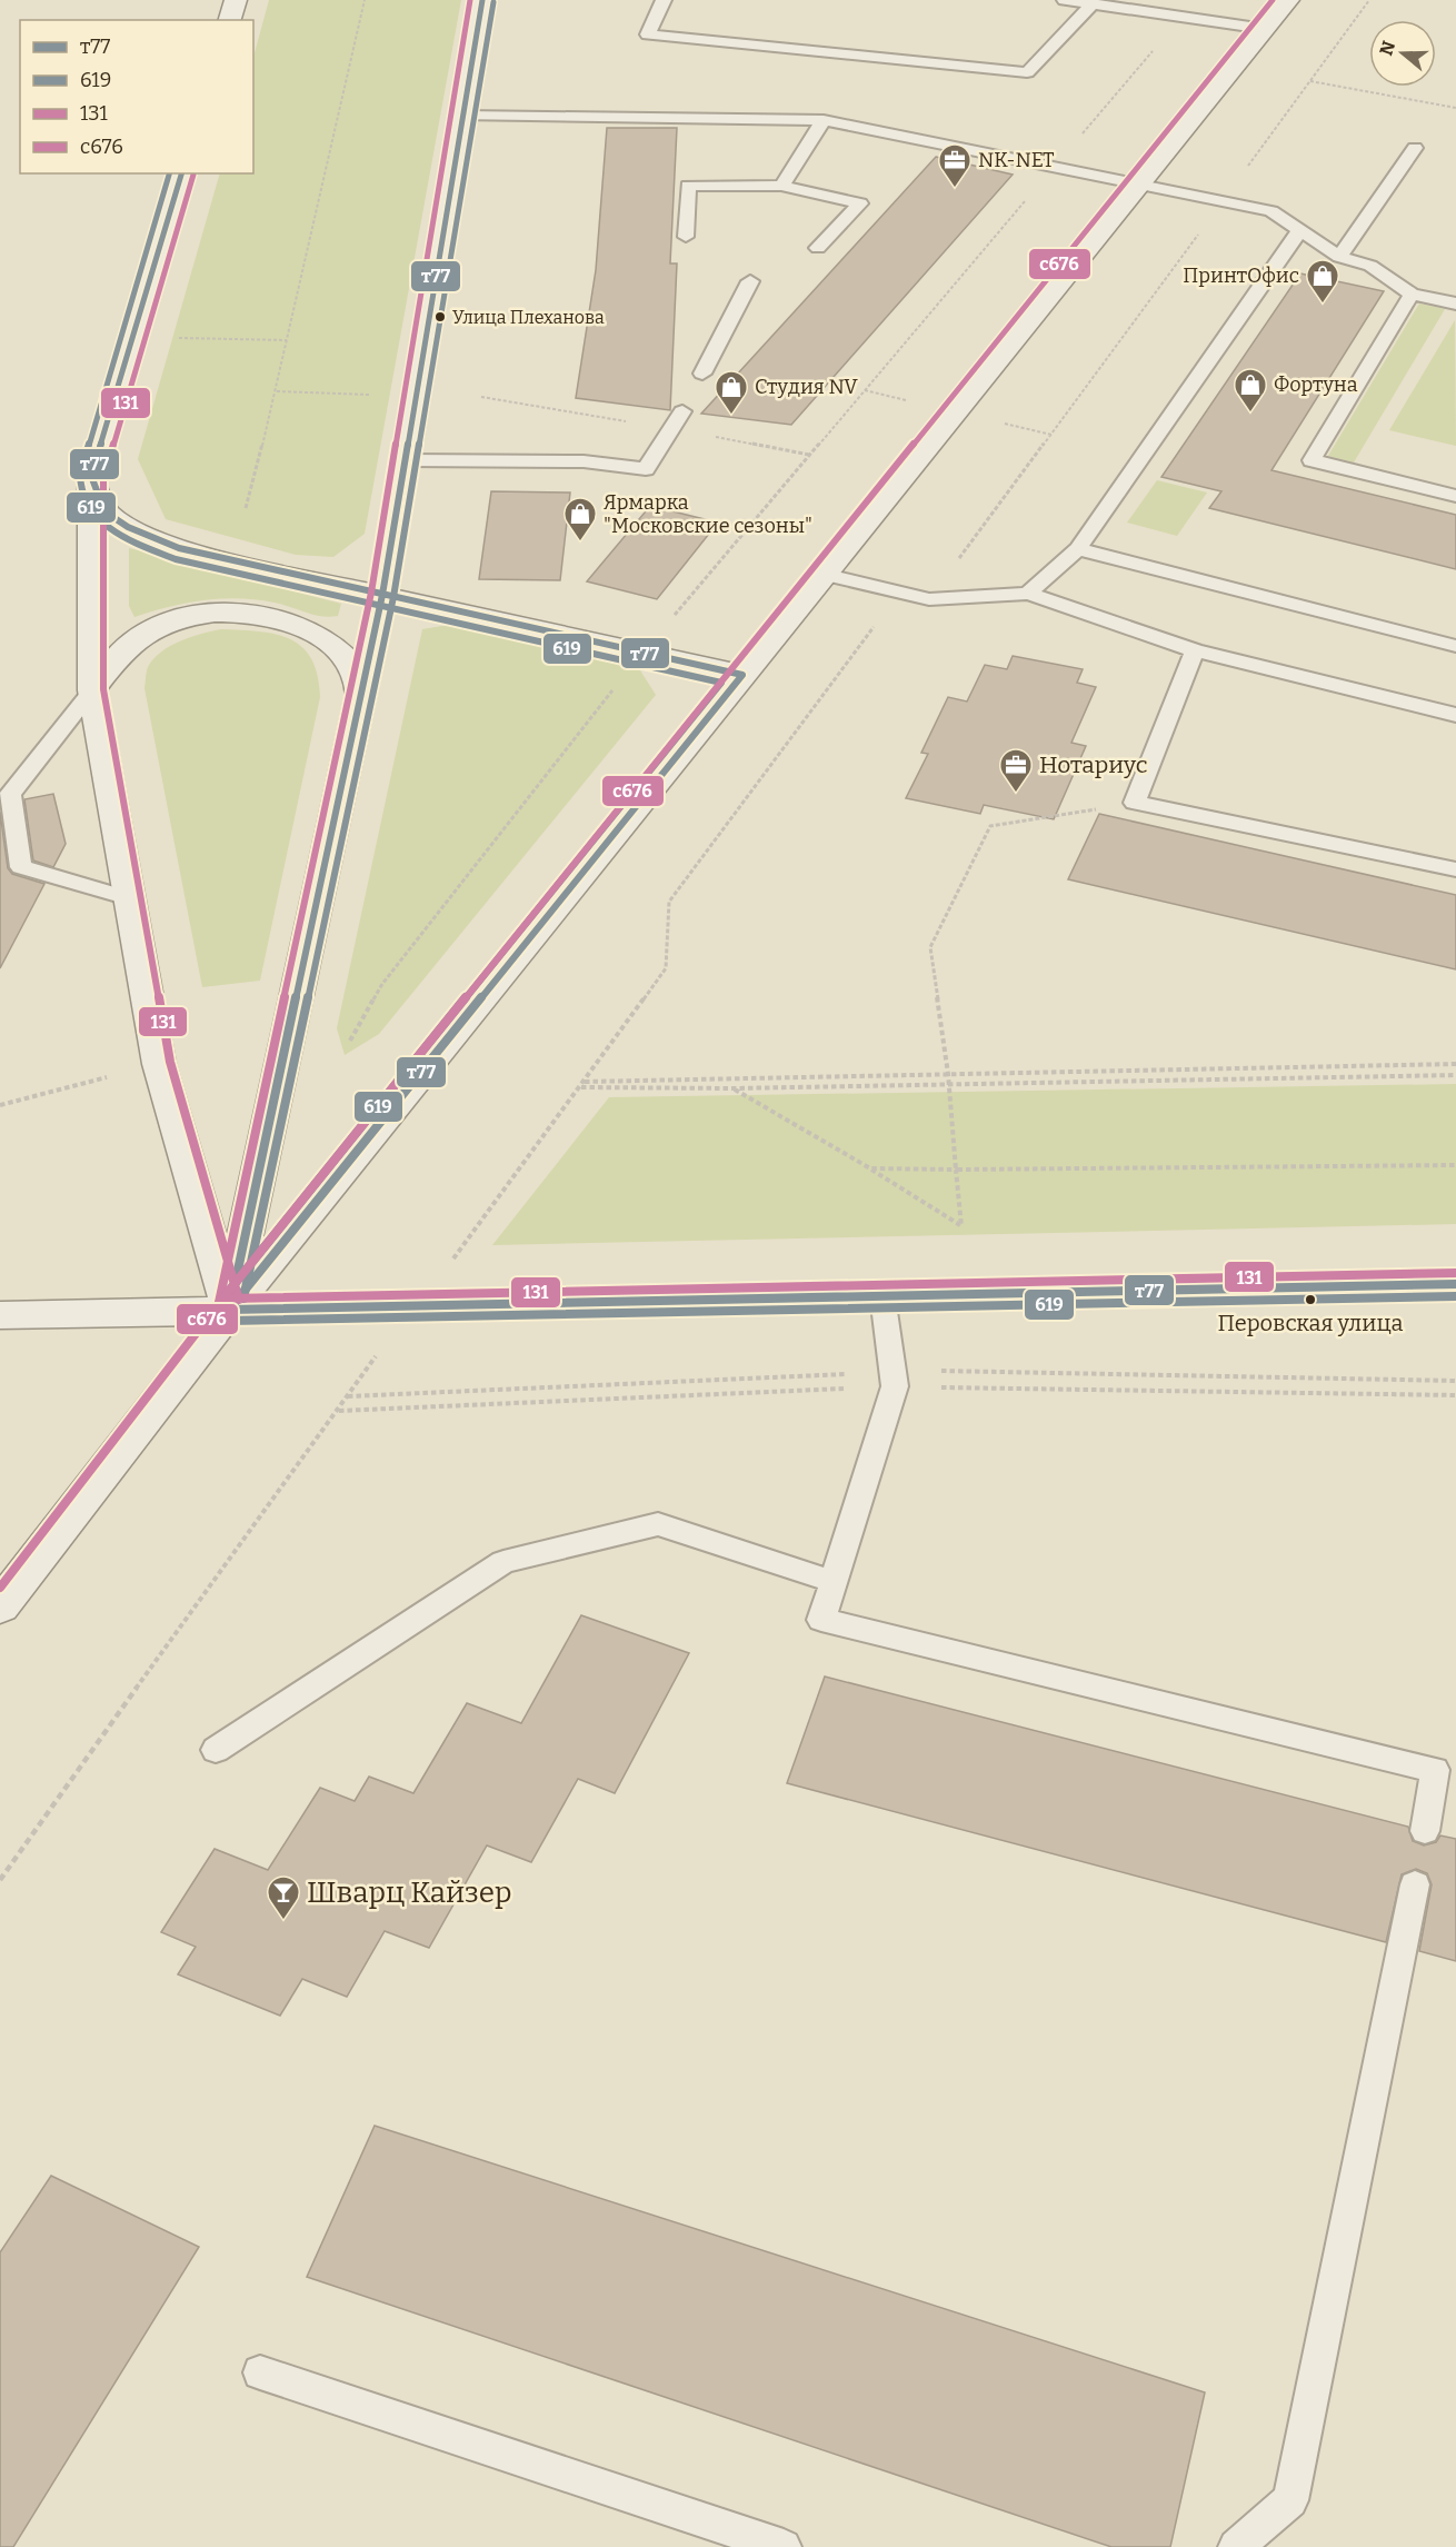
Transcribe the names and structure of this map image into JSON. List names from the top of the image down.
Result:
{
  "places": {
    "office": ["NK-NET", "Нотариус"],
    "shop": [
      "ПринтОфис",
      "Фортуна",
      "Студия NV",
      "Ярмарка \"Московские сезоны\""
    ],
    "other": ["Улица Плеханова", "Перовская улица"],
    "bar": ["Шварц Кайзер"]
  },
  "lines": [
    "transit line т77",
    "transit line 131",
    "transit line с676",
    "transit line 619"
  ],
  "legend": [
    "т77",
    "619",
    "131",
    "с676"
  ],
  "north": "left"
}
